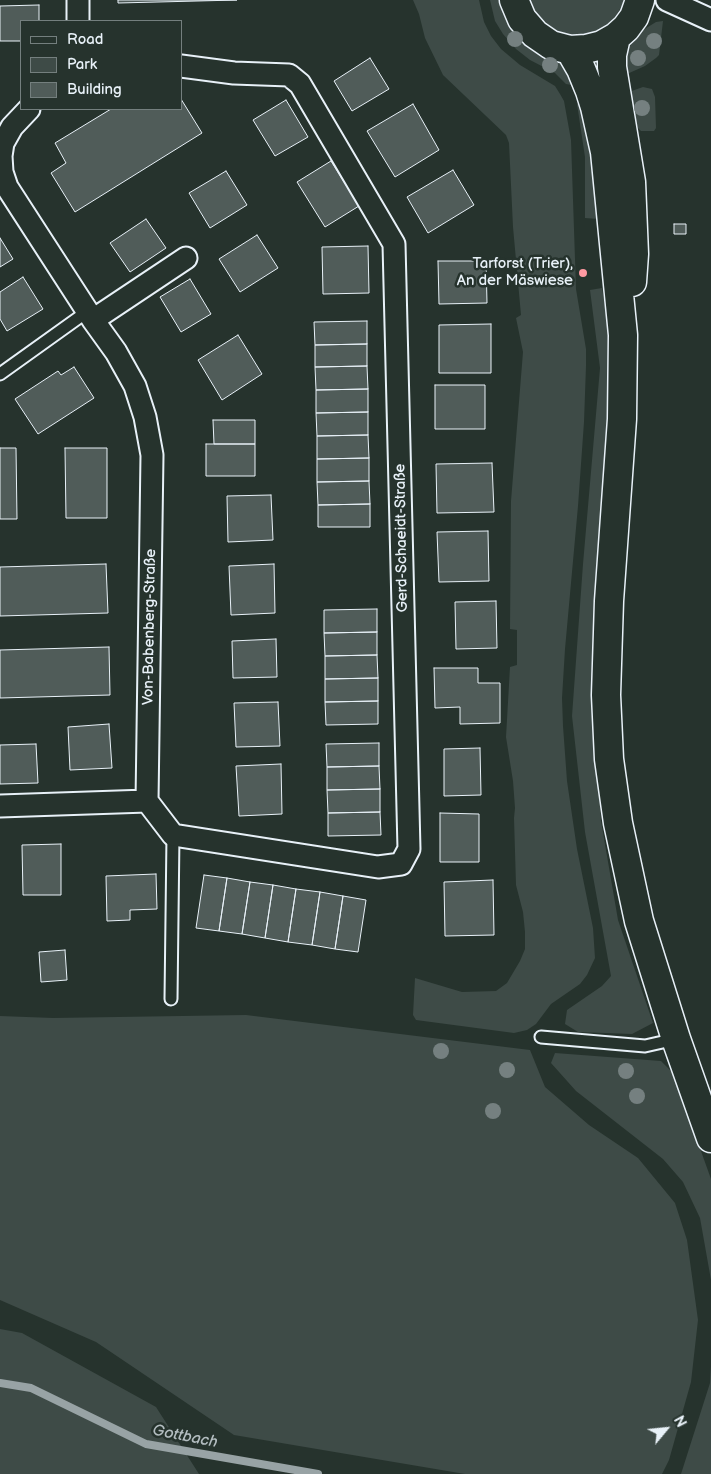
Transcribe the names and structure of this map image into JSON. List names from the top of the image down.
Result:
{
  "streets": {
    "street": ["Gerd-Schaeidt-Straße", "Von-Babenberg-Straße"]
  },
  "water": ["Gottbach"],
  "places": ["Tarforst (Trier), An der Mäswiese"],
  "legend": ["Road", "Park", "Building"],
  "north": "top right"
}
